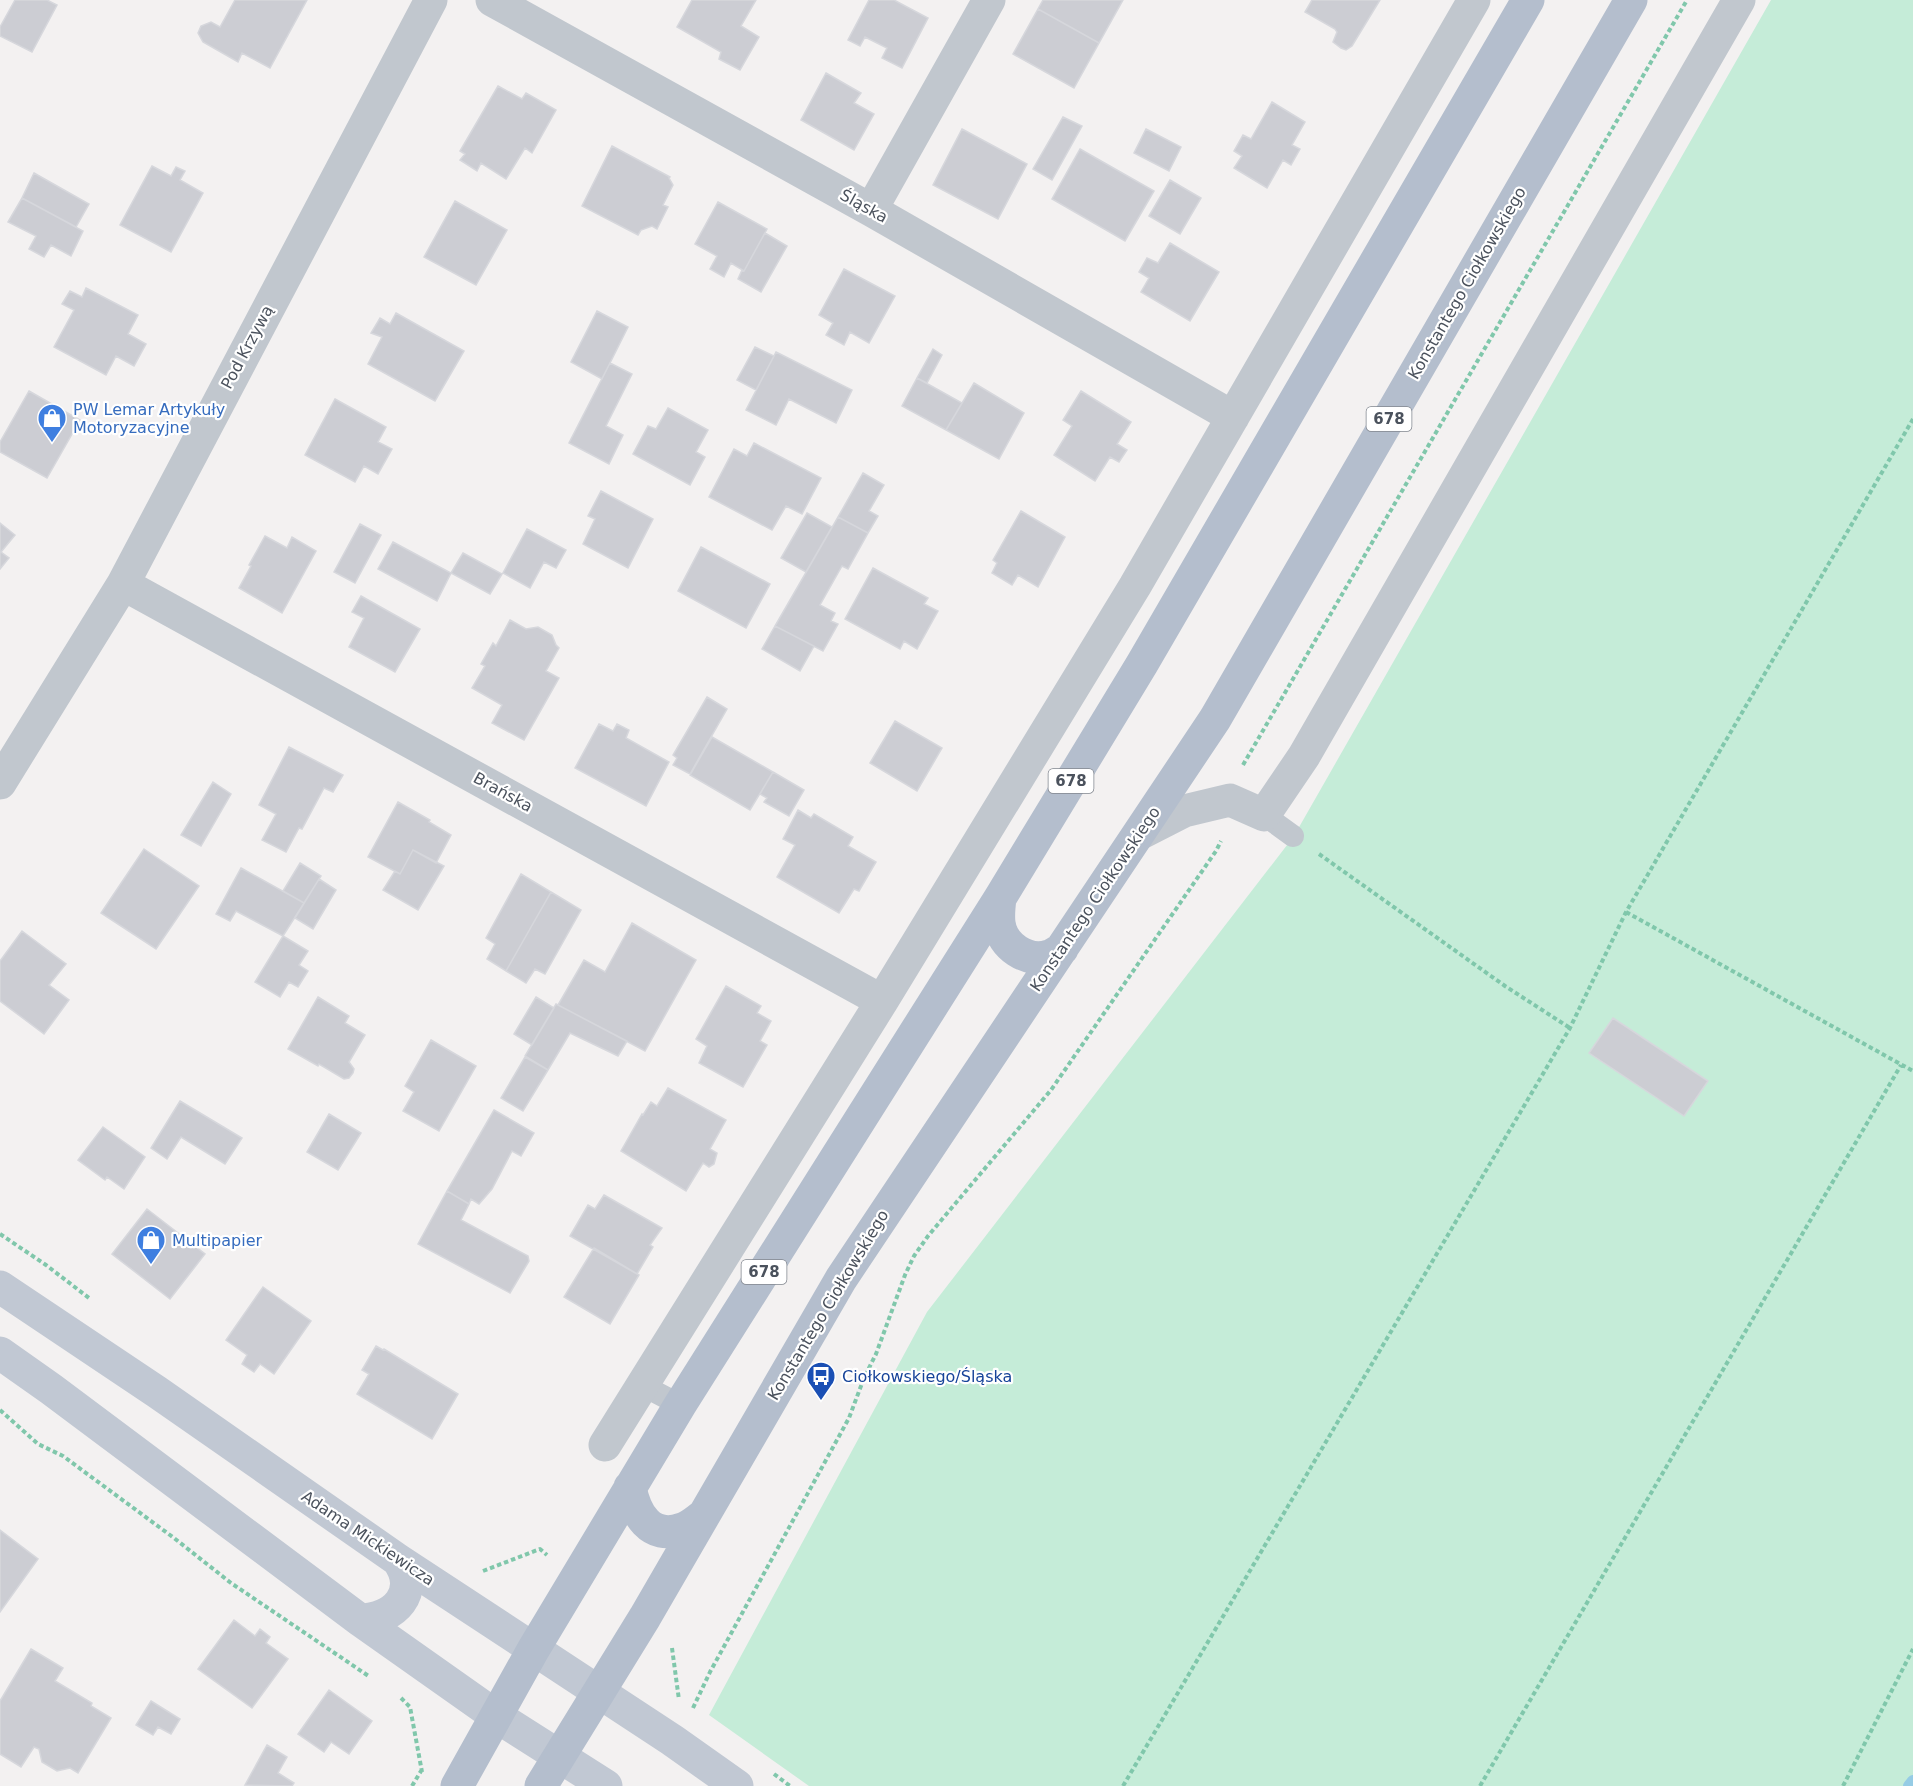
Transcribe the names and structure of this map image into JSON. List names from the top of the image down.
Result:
{
  "streets": {
    "main road": ["Konstantego Ciołkowskiego", "678"],
    "street": [
      "Śląska",
      "Pod Krzywą",
      "Brańska",
      "Adama Mickiewicza"
    ]
  },
  "crossings": [
    ["Konstantego Ciołkowskiego", "Adama Mickiewicza"],
    ["Pod Krzywą", "Brańska"],
    ["678", "Adama Mickiewicza"]
  ],
  "places": {
    "shop": ["PW Lemar Artykuły Motoryzacyjne", "Multipapier"],
    "bus stop": ["Ciołkowskiego/Śląska"]
  }
}
